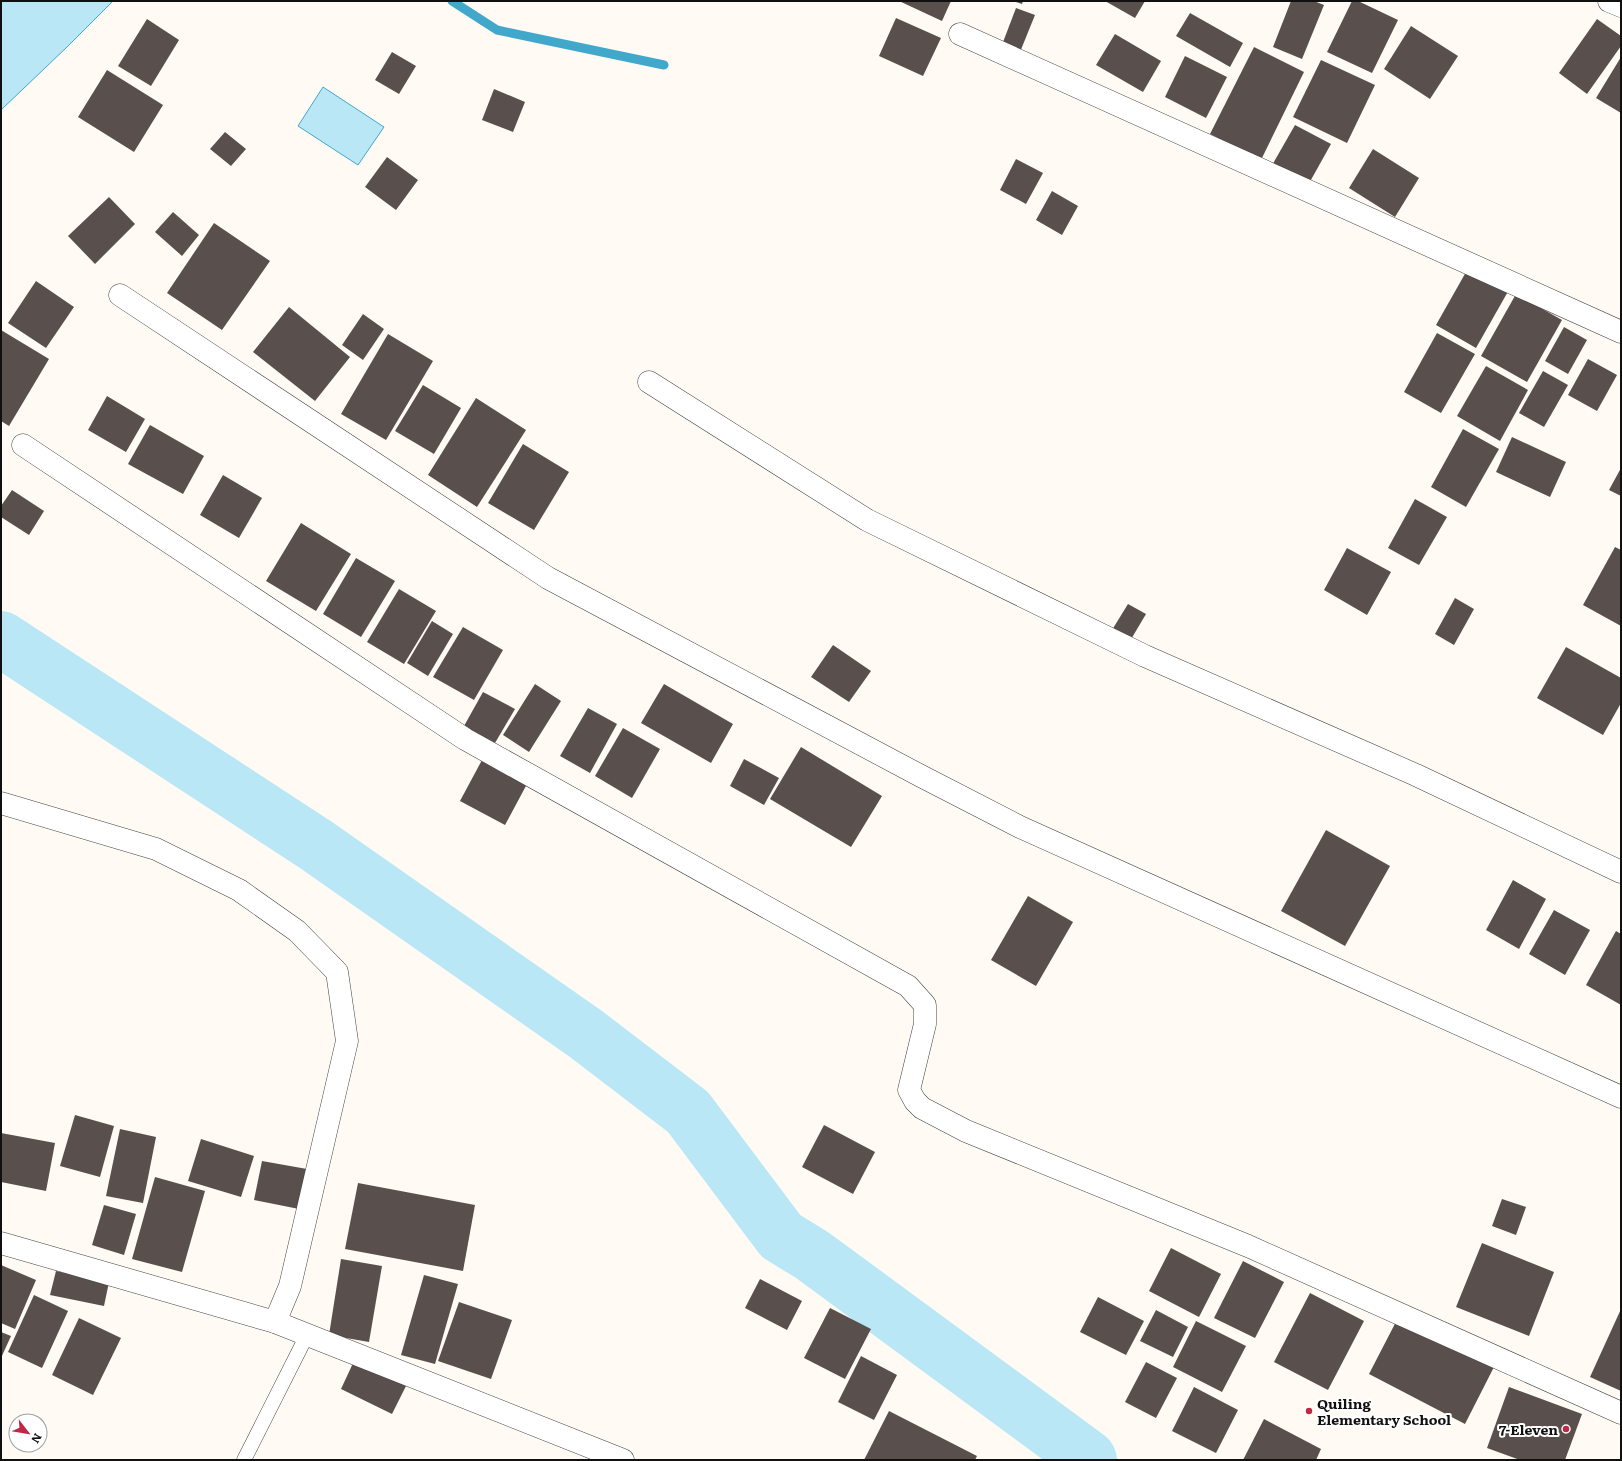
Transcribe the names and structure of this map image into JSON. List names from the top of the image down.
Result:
{
  "places": ["Quiling Elementary School", "7-Eleven"],
  "north": "bottom right"
}
